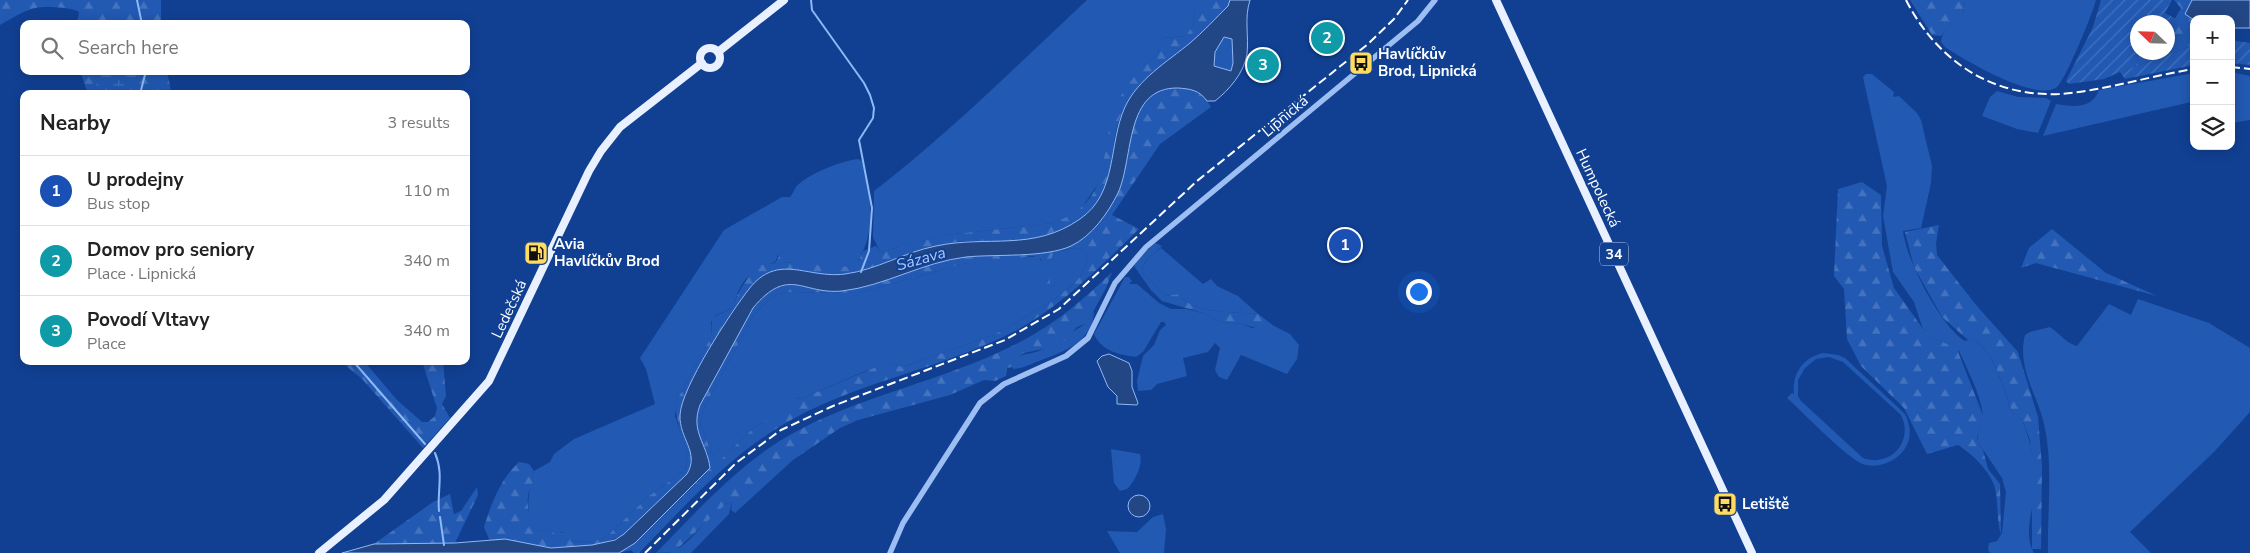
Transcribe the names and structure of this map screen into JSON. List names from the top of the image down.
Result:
{
  "streets": {
    "main road": ["Humpolecká", "34", "Ledečská"],
    "street": ["Lipnická"]
  },
  "water": ["Sázava"],
  "places": {
    "bus stop": ["Havlíčkův Brod, Lipnická", "Letiště"],
    "fuel station": ["Avia Havlíčkův Brod"]
  },
  "north": "top left",
  "page": {
    "map_buttons": ["+", "−"],
    "pins": ["2", "3", "1"],
    "search": "Search here",
    "heading": ["Nearby", "3 results"],
    "list": [
      {
        "mark": "1",
        "name": "U prodejny",
        "note": "Bus stop",
        "value": "110 m"
      },
      {
        "mark": "2",
        "name": "Domov pro seniory",
        "note": "Place · Lipnická",
        "value": "340 m"
      },
      {
        "mark": "3",
        "name": "Povodí Vltavy",
        "note": "Place",
        "value": "340 m"
      }
    ]
  }
}
